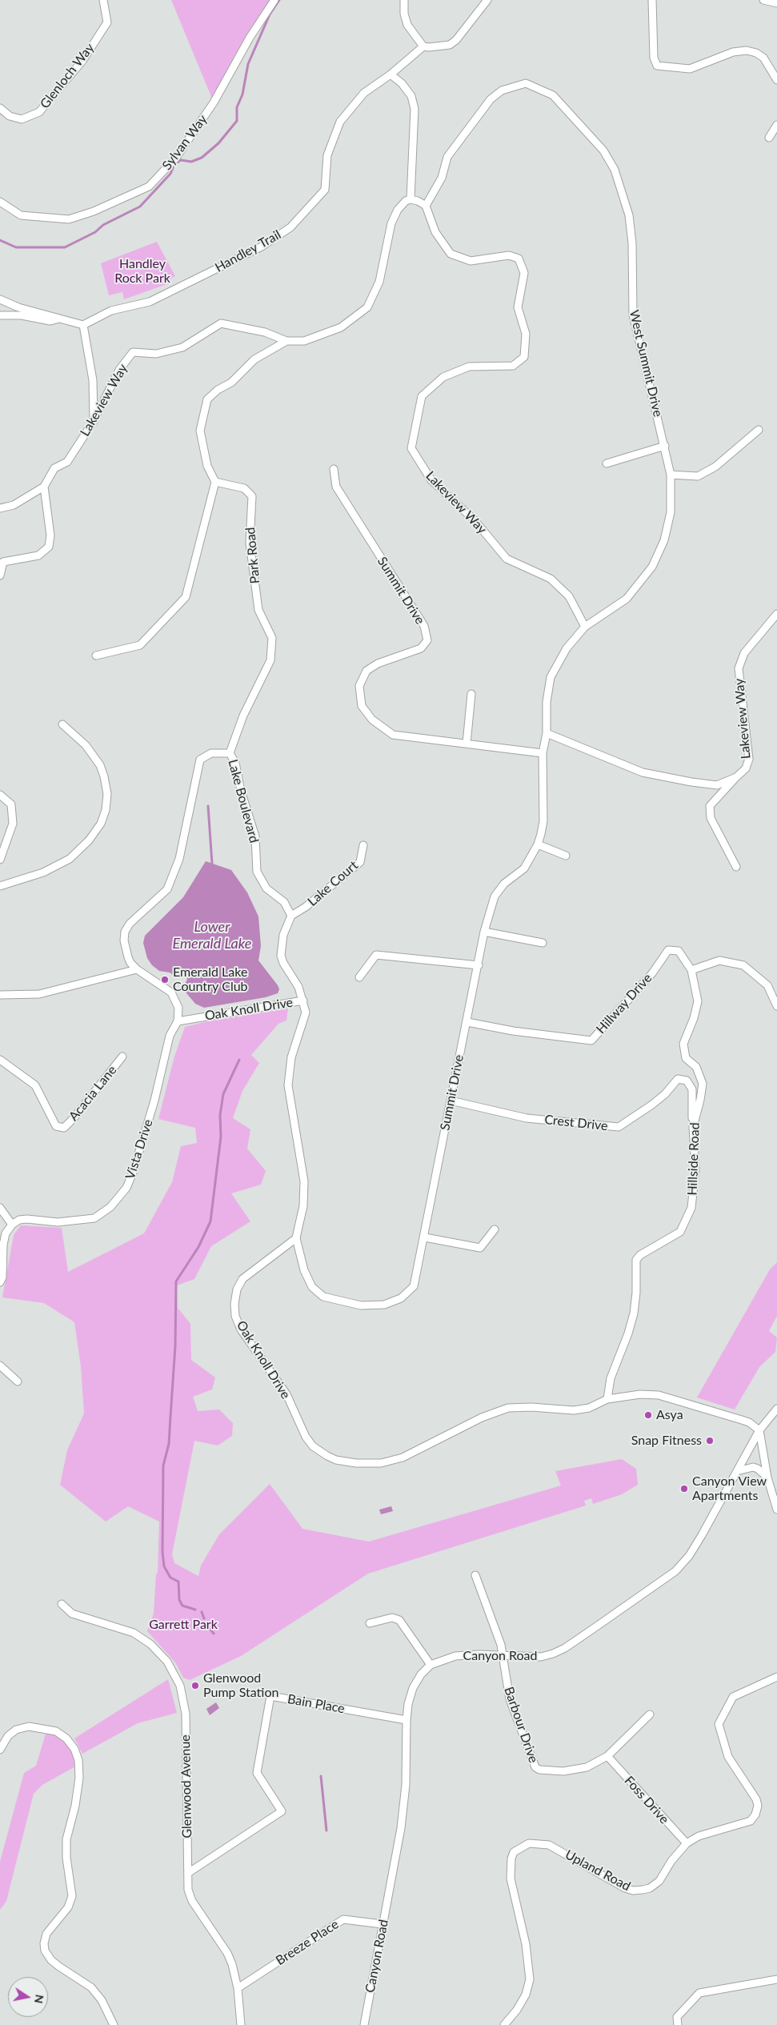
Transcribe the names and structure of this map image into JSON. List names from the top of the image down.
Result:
{
  "streets": {
    "street": [
      "Glenloch Way",
      "Sylvan Way",
      "Handley Trail",
      "West Summit Drive",
      "Lakeview Way",
      "Park Road",
      "Summit Drive",
      "Lake Boulevard",
      "Lake Court",
      "Hillway Drive",
      "Oak Knoll Drive",
      "Acacia Lane",
      "Crest Drive",
      "Vista Drive",
      "Hillside Road",
      "Canyon Road",
      "Bain Place",
      "Barbour Drive",
      "Glenwood Avenue",
      "Foss Drive",
      "Upland Road",
      "Breeze Place"
    ]
  },
  "crossings": [
    ["West Summit Drive", "Lakeview Way"],
    ["West Summit Drive", "Summit Drive"],
    ["Lakeview Way", "Summit Drive"],
    ["Park Road", "Lake Boulevard"],
    ["Summit Drive", "Hillway Drive"],
    ["Summit Drive", "Oak Knoll Drive"],
    ["Summit Drive", "Crest Drive"],
    ["Lake Boulevard", "Lake Court"],
    ["Hillway Drive", "Hillside Road"],
    ["Oak Knoll Drive", "Vista Drive"],
    ["Oak Knoll Drive", "Hillside Road"],
    ["Oak Knoll Drive", "Canyon Road"],
    ["Crest Drive", "Hillside Road"],
    ["Canyon Road", "Bain Place"],
    ["Canyon Road", "Barbour Drive"],
    ["Canyon Road", "Breeze Place"],
    ["Bain Place", "Glenwood Avenue"],
    ["Barbour Drive", "Foss Drive"],
    ["Glenwood Avenue", "Breeze Place"],
    ["Foss Drive", "Upland Road"]
  ],
  "water": ["Lower Emerald Lake"],
  "parks": ["Handley Rock Park", "Garrett Park"],
  "places": [
    "Emerald Lake Country Club",
    "Asya",
    "Snap Fitness",
    "Canyon View Apartments",
    "Glenwood Pump Station"
  ],
  "north": "right"
}
